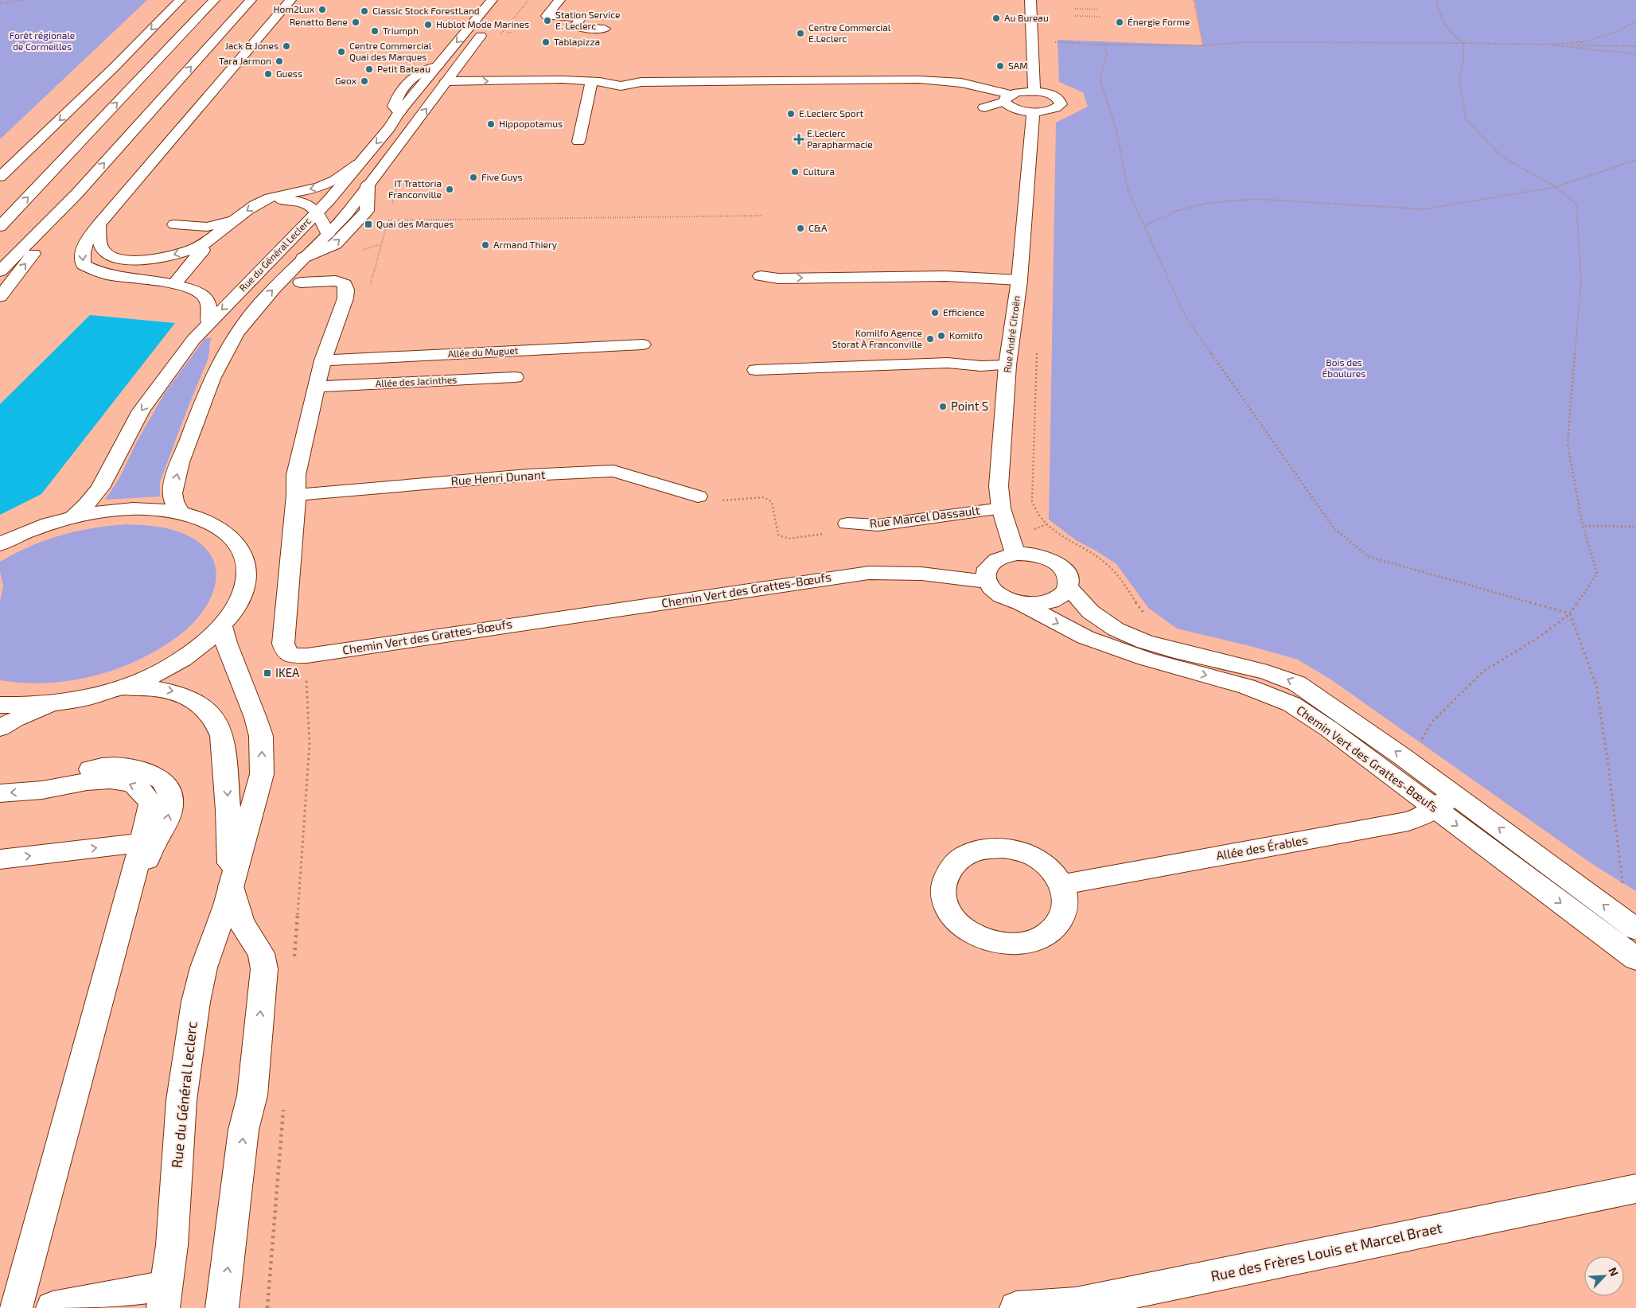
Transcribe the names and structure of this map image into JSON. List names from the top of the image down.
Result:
{
  "streets": {
    "main road": [
      "Rue du Général Leclerc",
      "Rue André Citroën",
      "Allée du Muguet",
      "Allée des Jacinthes",
      "Rue Henri Dunant",
      "Rue Marcel Dassault",
      "Chemin Vert des Grattes-Bœufs",
      "Allée des Érables",
      "Rue des Frères Louis et Marcel Braet"
    ]
  },
  "crossings": [
    ["Rue André Citroën", "Rue Marcel Dassault"],
    ["Rue André Citroën", "Chemin Vert des Grattes-Bœufs"],
    ["Allée du Muguet", "Chemin Vert des Grattes-Bœufs"],
    ["Allée des Jacinthes", "Chemin Vert des Grattes-Bœufs"],
    ["Rue Henri Dunant", "Chemin Vert des Grattes-Bœufs"],
    ["Chemin Vert des Grattes-Bœufs", "Allée des Érables"]
  ],
  "parks": ["Forêt régionale de Cormeilles", "Bois des Éboulures"],
  "places": {
    "other": [
      "Hom2Lux",
      "Classic Stock ForestLand",
      "Au Bureau",
      "Station Service E. Leclerc",
      "Renatto Bene",
      "Énergie Forme",
      "Hublot Mode Marines",
      "Triumph",
      "Centre Commercial E.Leclerc",
      "Tablapizza",
      "Jack & Jones",
      "Centre Commercial Quai des Marques",
      "Tara Jarmon",
      "SAM",
      "Petit Bateau",
      "Guess",
      "Geox",
      "E.Leclerc Sport",
      "Hippopotamus",
      "Cultura",
      "Five Guys",
      "IT Trattoria Franconville",
      "C&A",
      "Armand Thiery",
      "Efficience",
      "Komilfo",
      "Komilfo Agence Storat À Franconville",
      "Point S"
    ],
    "health": ["E.Leclerc Parapharmacie"],
    "transit": ["Quai des Marques", "IKEA"]
  },
  "north": "top right"
}
